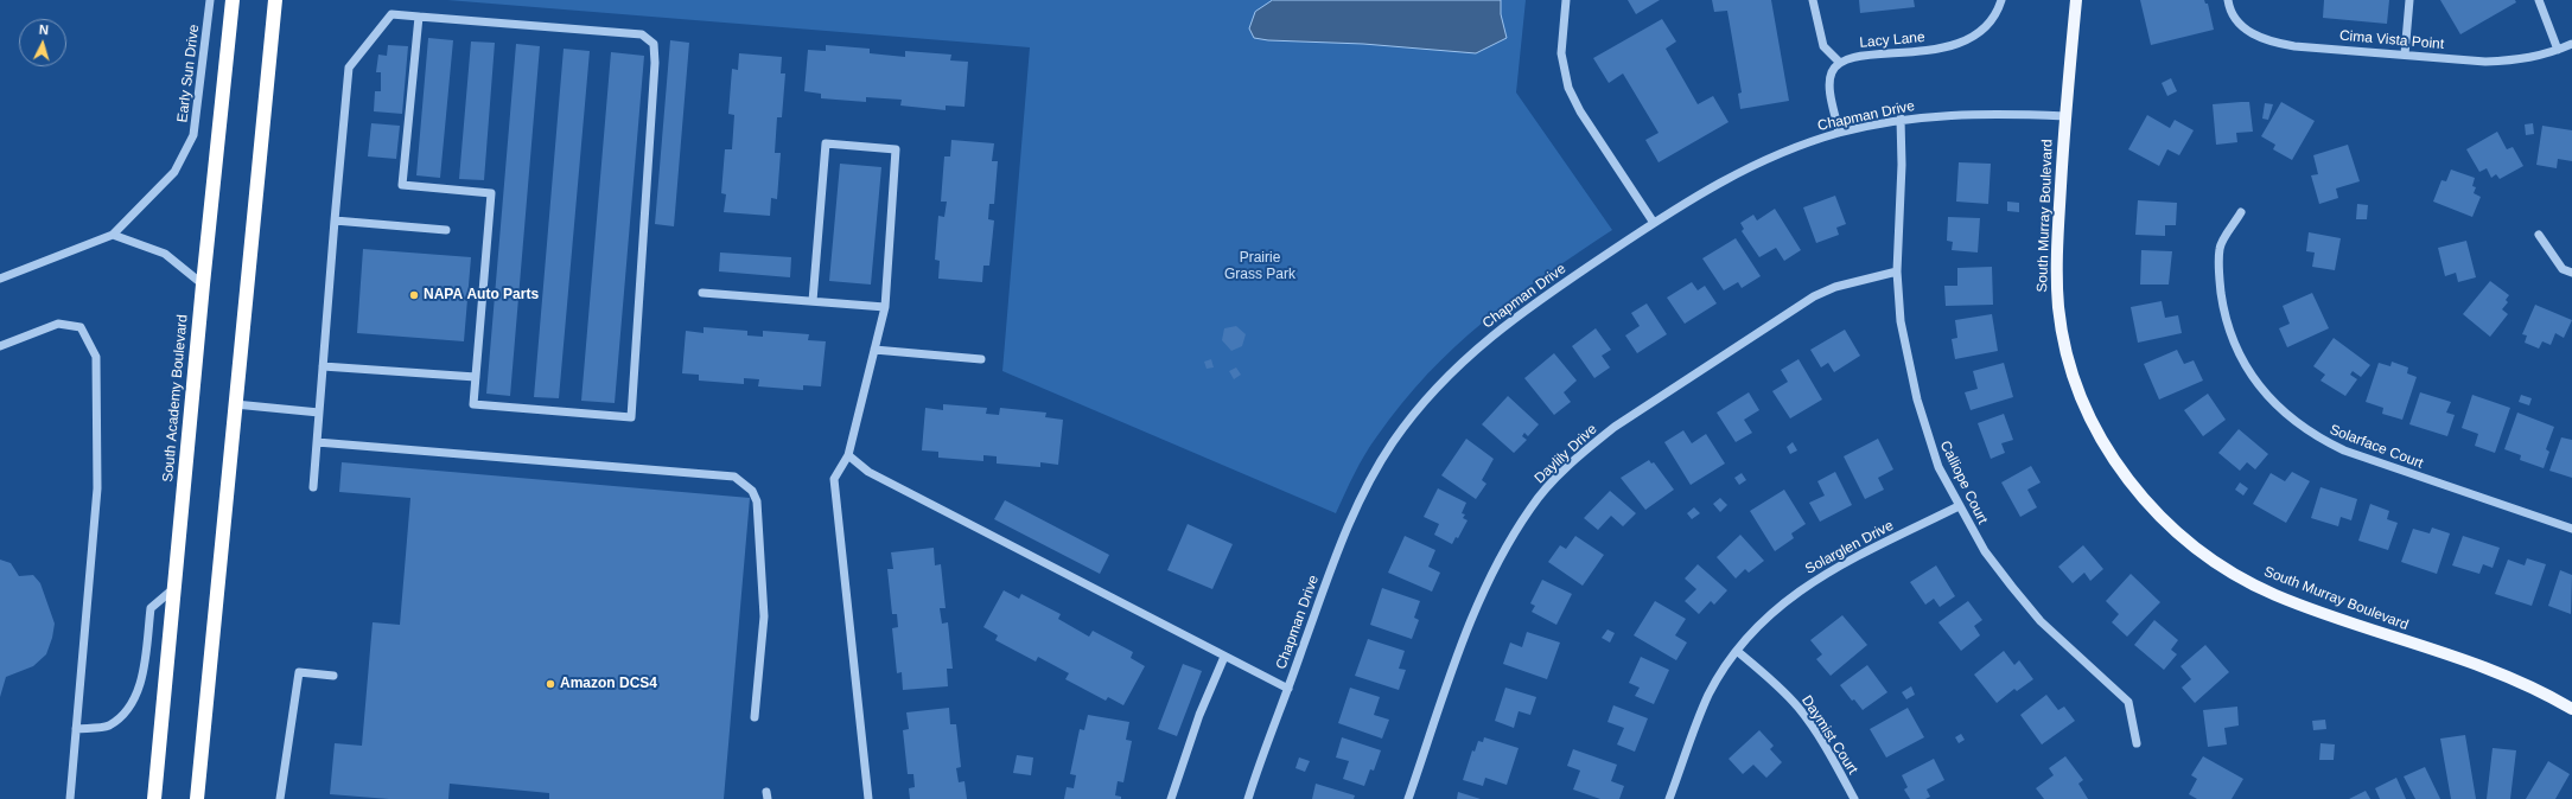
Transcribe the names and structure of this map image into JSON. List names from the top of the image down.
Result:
{
  "streets": {
    "highway": ["South Academy Boulevard"],
    "main road": ["South Murray Boulevard"],
    "street": [
      "Lacy Lane",
      "Cima Vista Point",
      "Early Sun Drive",
      "Chapman Drive",
      "Solarface Court",
      "Daylily Drive",
      "Calliope Court",
      "Solarglen Drive",
      "Daymist Court"
    ]
  },
  "crossings": [
    ["Chapman Drive", "South Murray Boulevard"],
    ["Chapman Drive", "Calliope Court"],
    ["Daylily Drive", "Calliope Court"],
    ["Calliope Court", "Solarglen Drive"],
    ["Solarglen Drive", "Daymist Court"]
  ],
  "parks": ["Prairie Grass Park"],
  "places": ["NAPA Auto Parts", "Amazon DCS4"],
  "north": "top"
}
